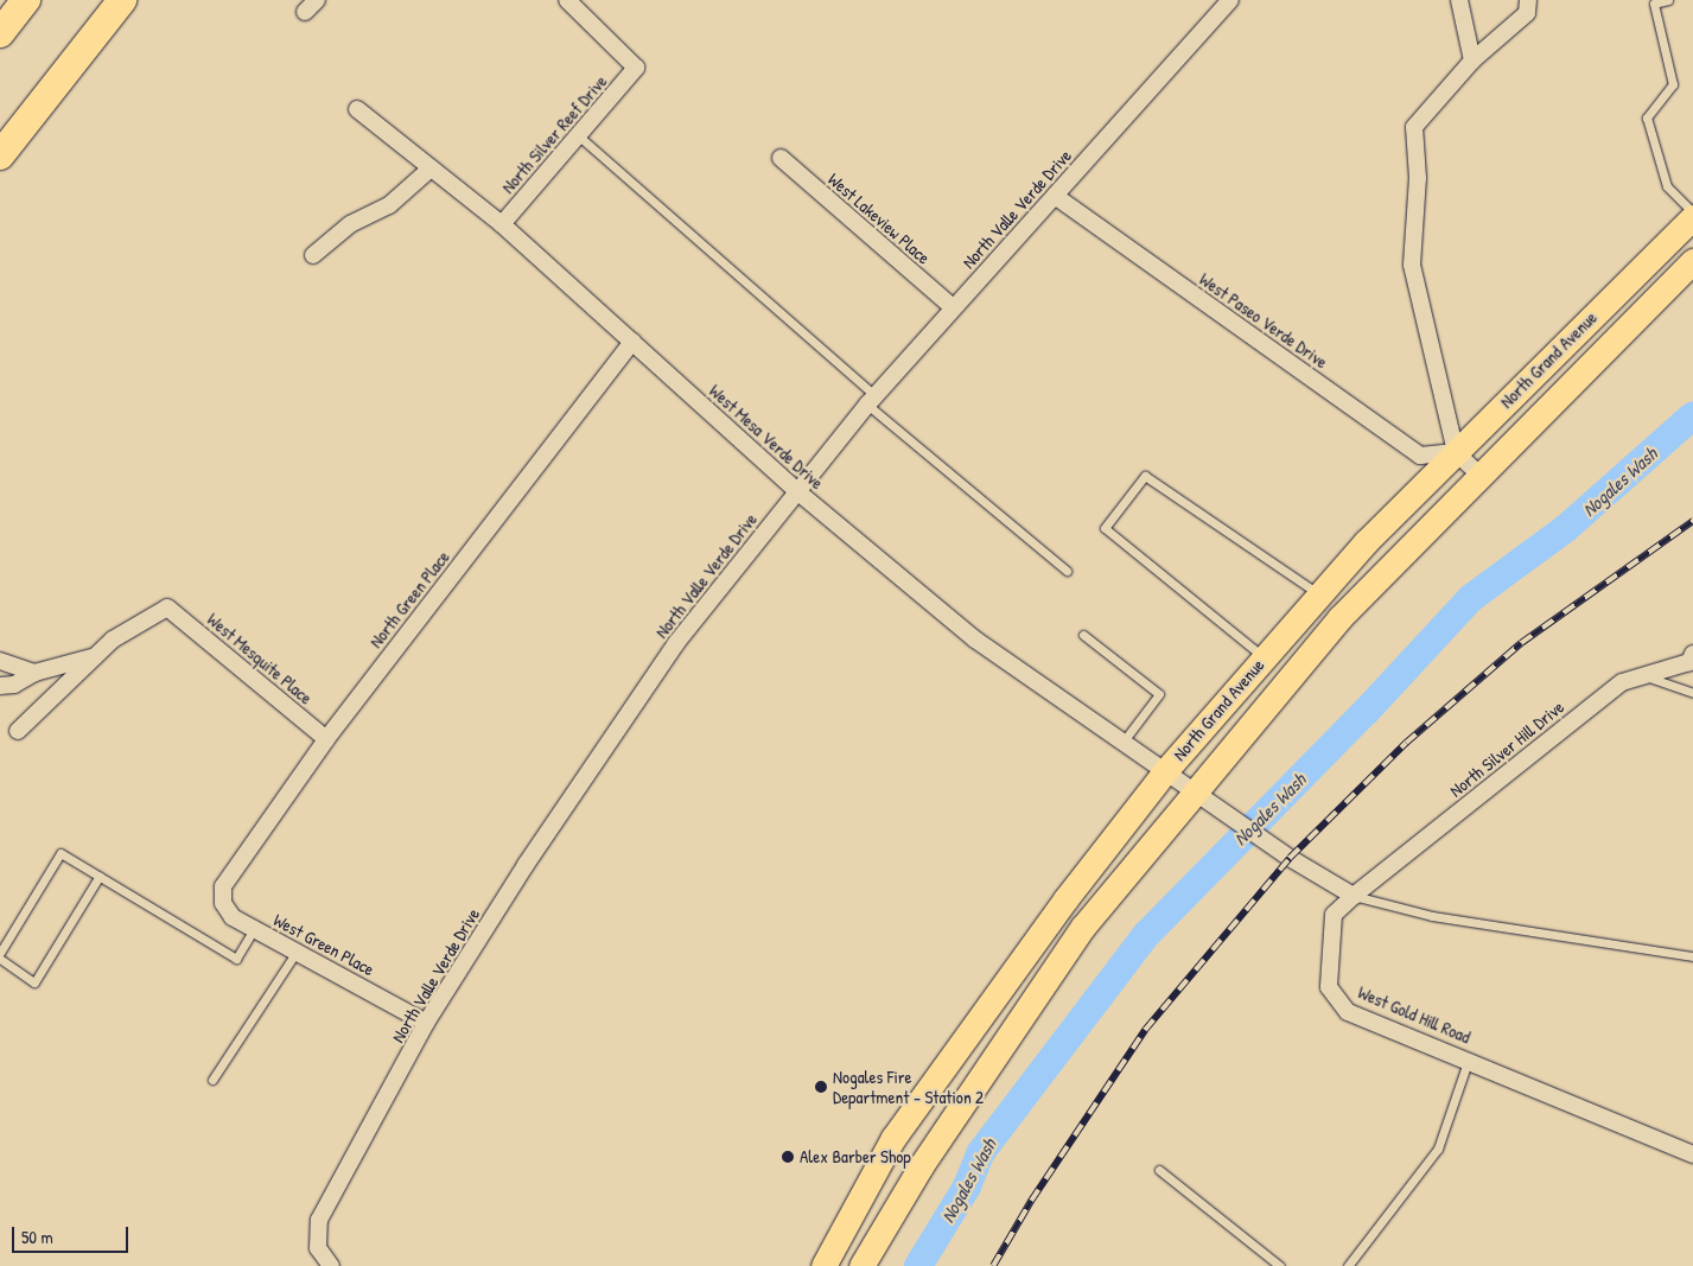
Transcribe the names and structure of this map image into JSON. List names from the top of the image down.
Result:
{
  "streets": {
    "main road": ["North Grand Avenue"],
    "street": [
      "North Silver Reef Drive",
      "North Valle Verde Drive",
      "West Lakeview Place",
      "West Paseo Verde Drive",
      "West Mesa Verde Drive",
      "North Green Place",
      "West Mesquite Place",
      "North Silver Hill Drive",
      "West Green Place",
      "West Gold Hill Road"
    ]
  },
  "crossings": [
    ["North Silver Reef Drive", "West Mesa Verde Drive"],
    ["North Valle Verde Drive", "West Lakeview Place"],
    ["North Valle Verde Drive", "West Paseo Verde Drive"],
    ["North Valle Verde Drive", "West Mesa Verde Drive"],
    ["North Valle Verde Drive", "West Green Place"],
    ["West Paseo Verde Drive", "North Grand Avenue"],
    ["North Grand Avenue", "West Mesa Verde Drive"],
    ["West Mesa Verde Drive", "North Green Place"],
    ["North Green Place", "West Mesquite Place"],
    ["North Green Place", "West Green Place"],
    ["North Silver Hill Drive", "West Gold Hill Road"]
  ],
  "water": ["Nogales Wash"],
  "places": ["Nogales Fire Department - Station 2", "Alex Barber Shop"],
  "scale_bar": "50 m"
}
